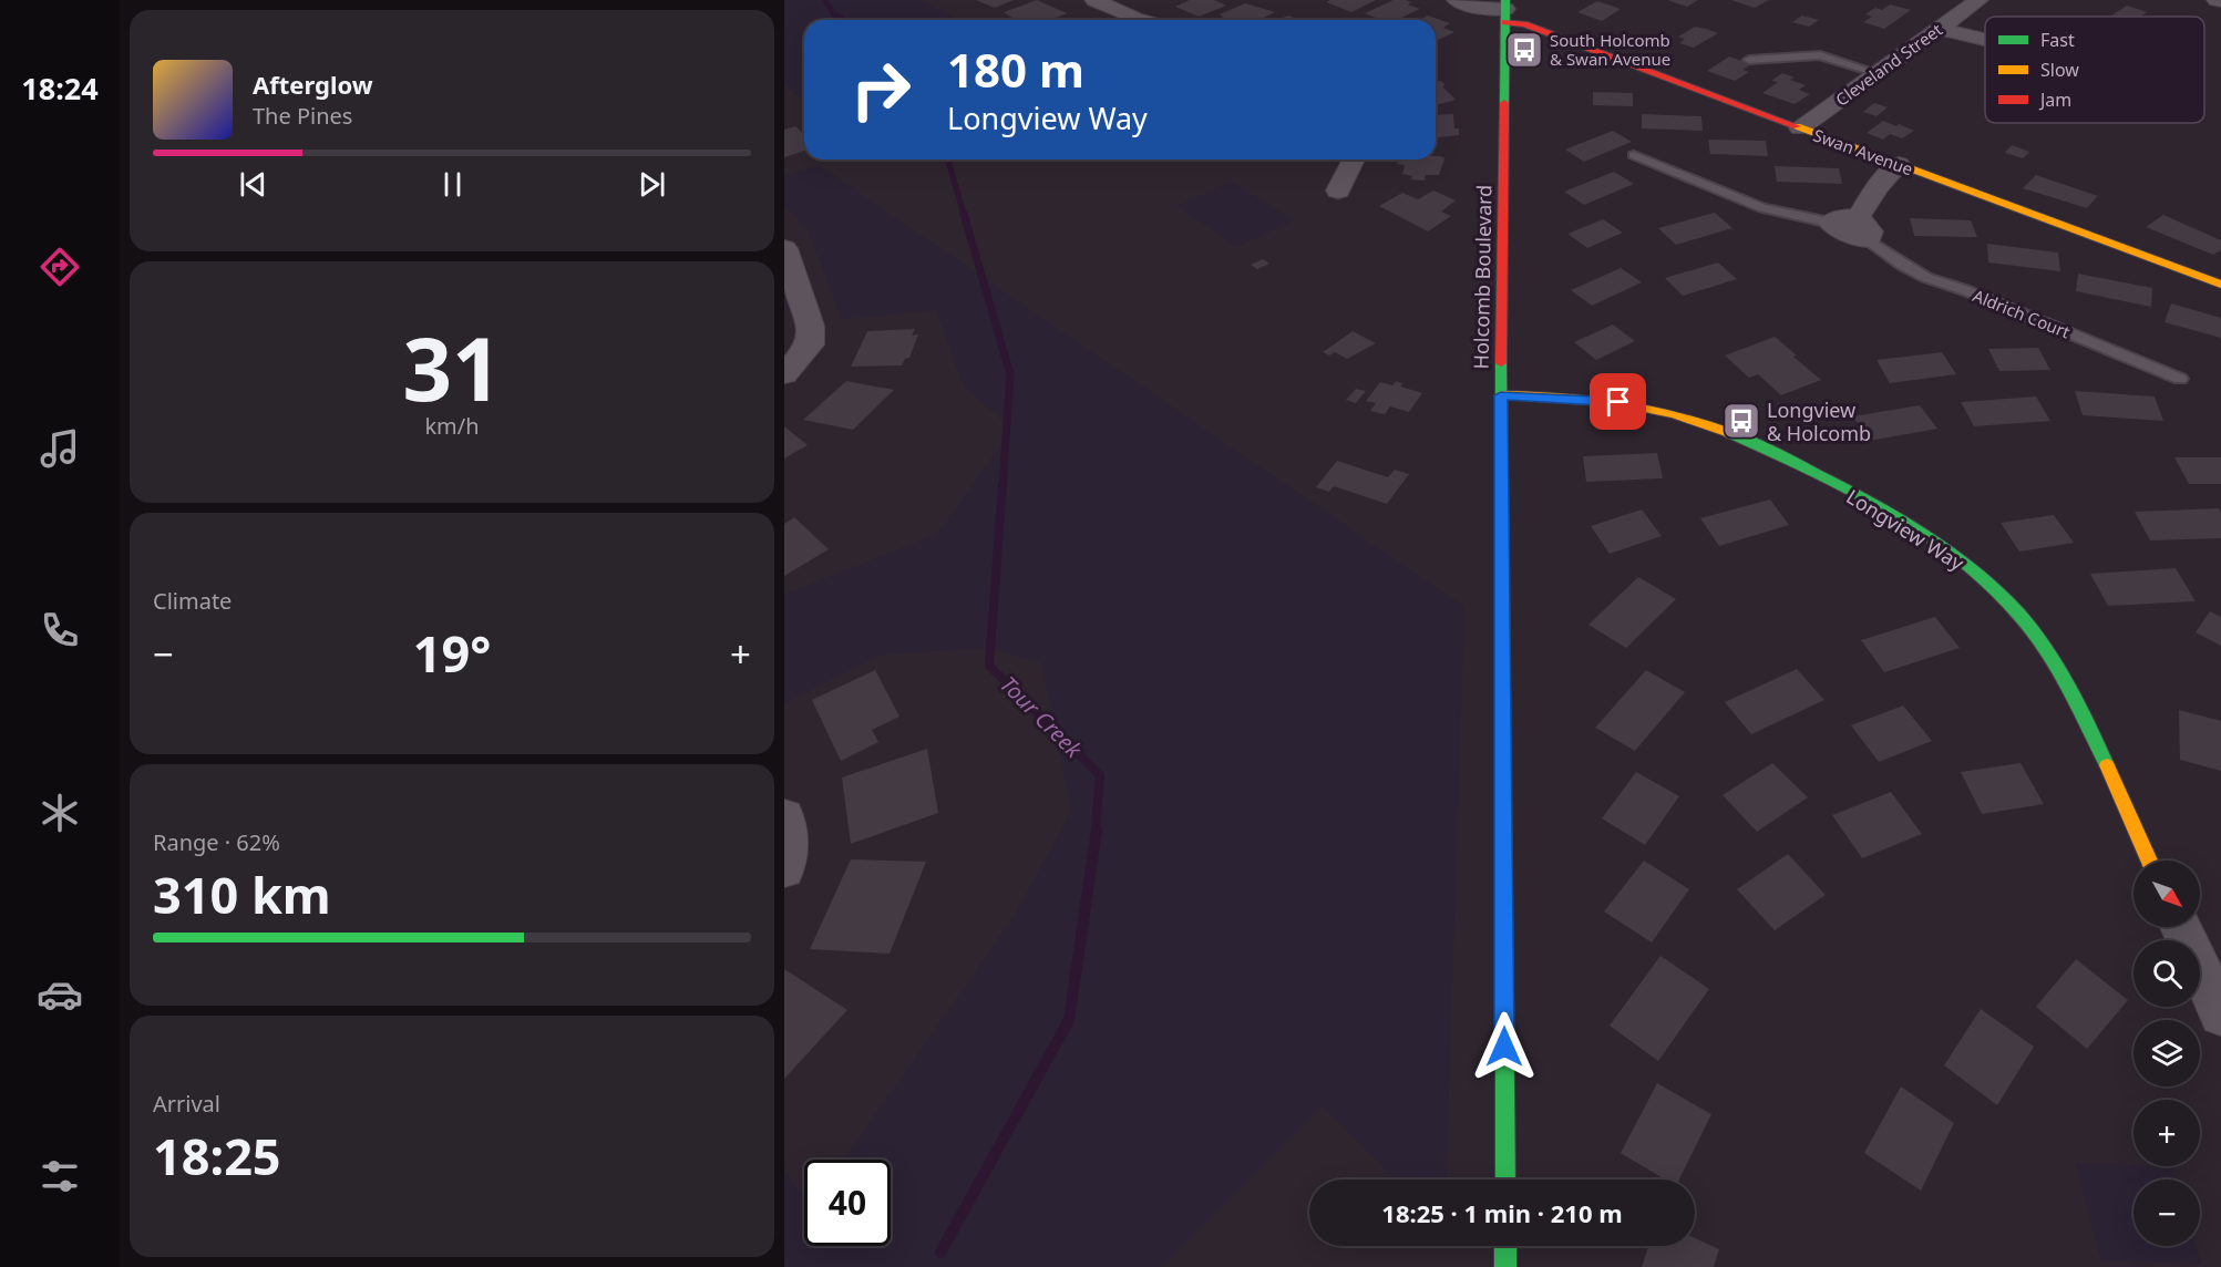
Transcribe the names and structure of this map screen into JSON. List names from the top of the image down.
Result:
{
  "streets": {
    "street": [
      "Cleveland Street",
      "Swan Avenue",
      "Holcomb Boulevard",
      "Aldrich Court",
      "Longview Way"
    ]
  },
  "crossings": [
    ["Cleveland Street", "Swan Avenue"],
    ["Swan Avenue", "Holcomb Boulevard"],
    ["Holcomb Boulevard", "Longview Way"]
  ],
  "water": ["Tour Creek"],
  "places": {
    "bus stop": ["South Holcomb & Swan Avenue", "Longview & Holcomb"]
  },
  "legend": ["Fast", "Slow", "Jam"],
  "north": "bottom right",
  "page": {
    "tabs": "18:24",
    "turn": ["180 m", "Longview Way"],
    "song": ["Afterglow", "The Pines"],
    "tile": [
      ["31", "km/h"],
      "Climate",
      ["Range · 62%", "310 km"],
      ["Arrival", "18:25"]
    ],
    "heat": ["−", "19°", "+"],
    "map_buttons": ["+", "−"],
    "limit": "40",
    "trip": "18:25 · 1 min · 210 m"
  }
}
